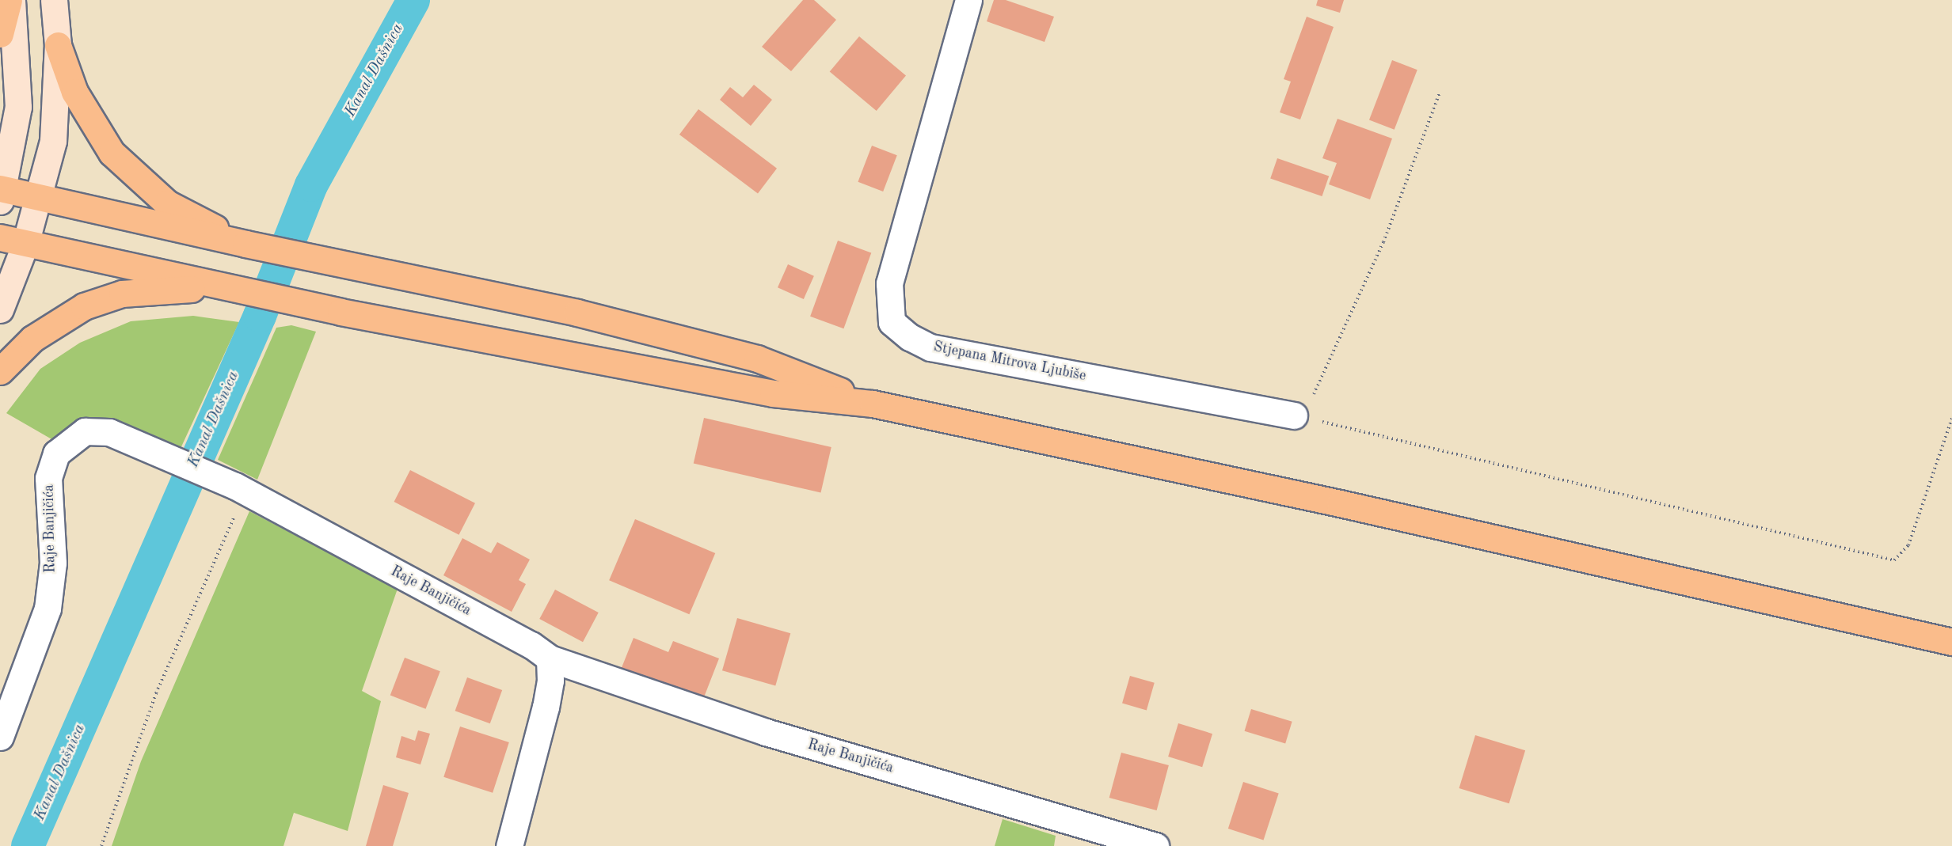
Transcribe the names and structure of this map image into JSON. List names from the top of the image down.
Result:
{
  "streets": {
    "street": ["Stjepana Mitrova Ljubiše", "Raje Banjičića"]
  },
  "water": ["Kanal Dašnica"]
}
